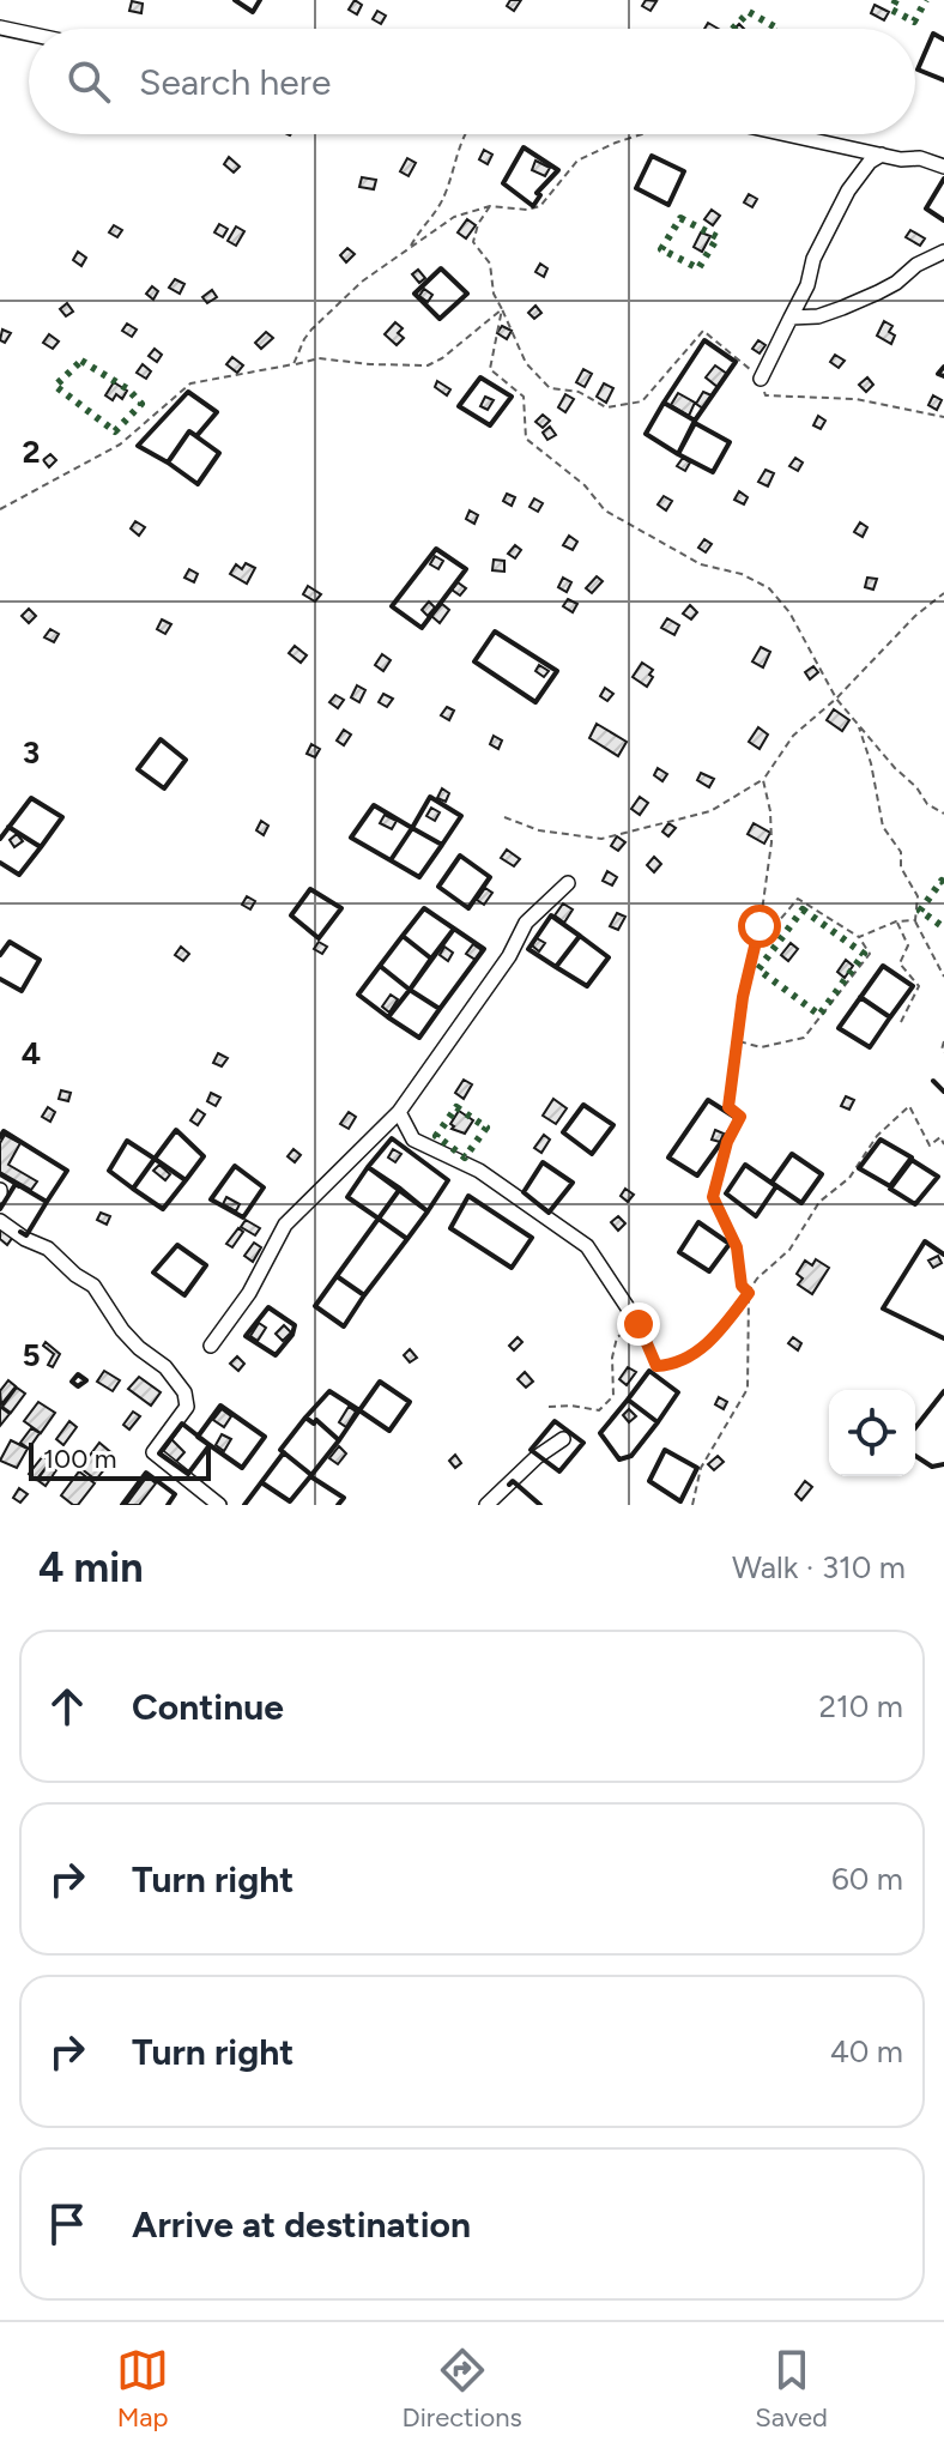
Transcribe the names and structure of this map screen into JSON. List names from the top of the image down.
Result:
{
  "scale_bar": "100 m",
  "page": {
    "search": "Search here",
    "scale": "100 m",
    "heading": ["4 min", "Walk · 310 m"],
    "list": [
      ["Continue", "210 m"],
      ["Turn right", "60 m"],
      ["Turn right", "40 m"],
      "Arrive at destination"
    ],
    "nav": ["Map", "Directions", "Saved"]
  },
  "grid": {
    "rows": [
      "2",
      "3",
      "4",
      "5"
    ]
  }
}
